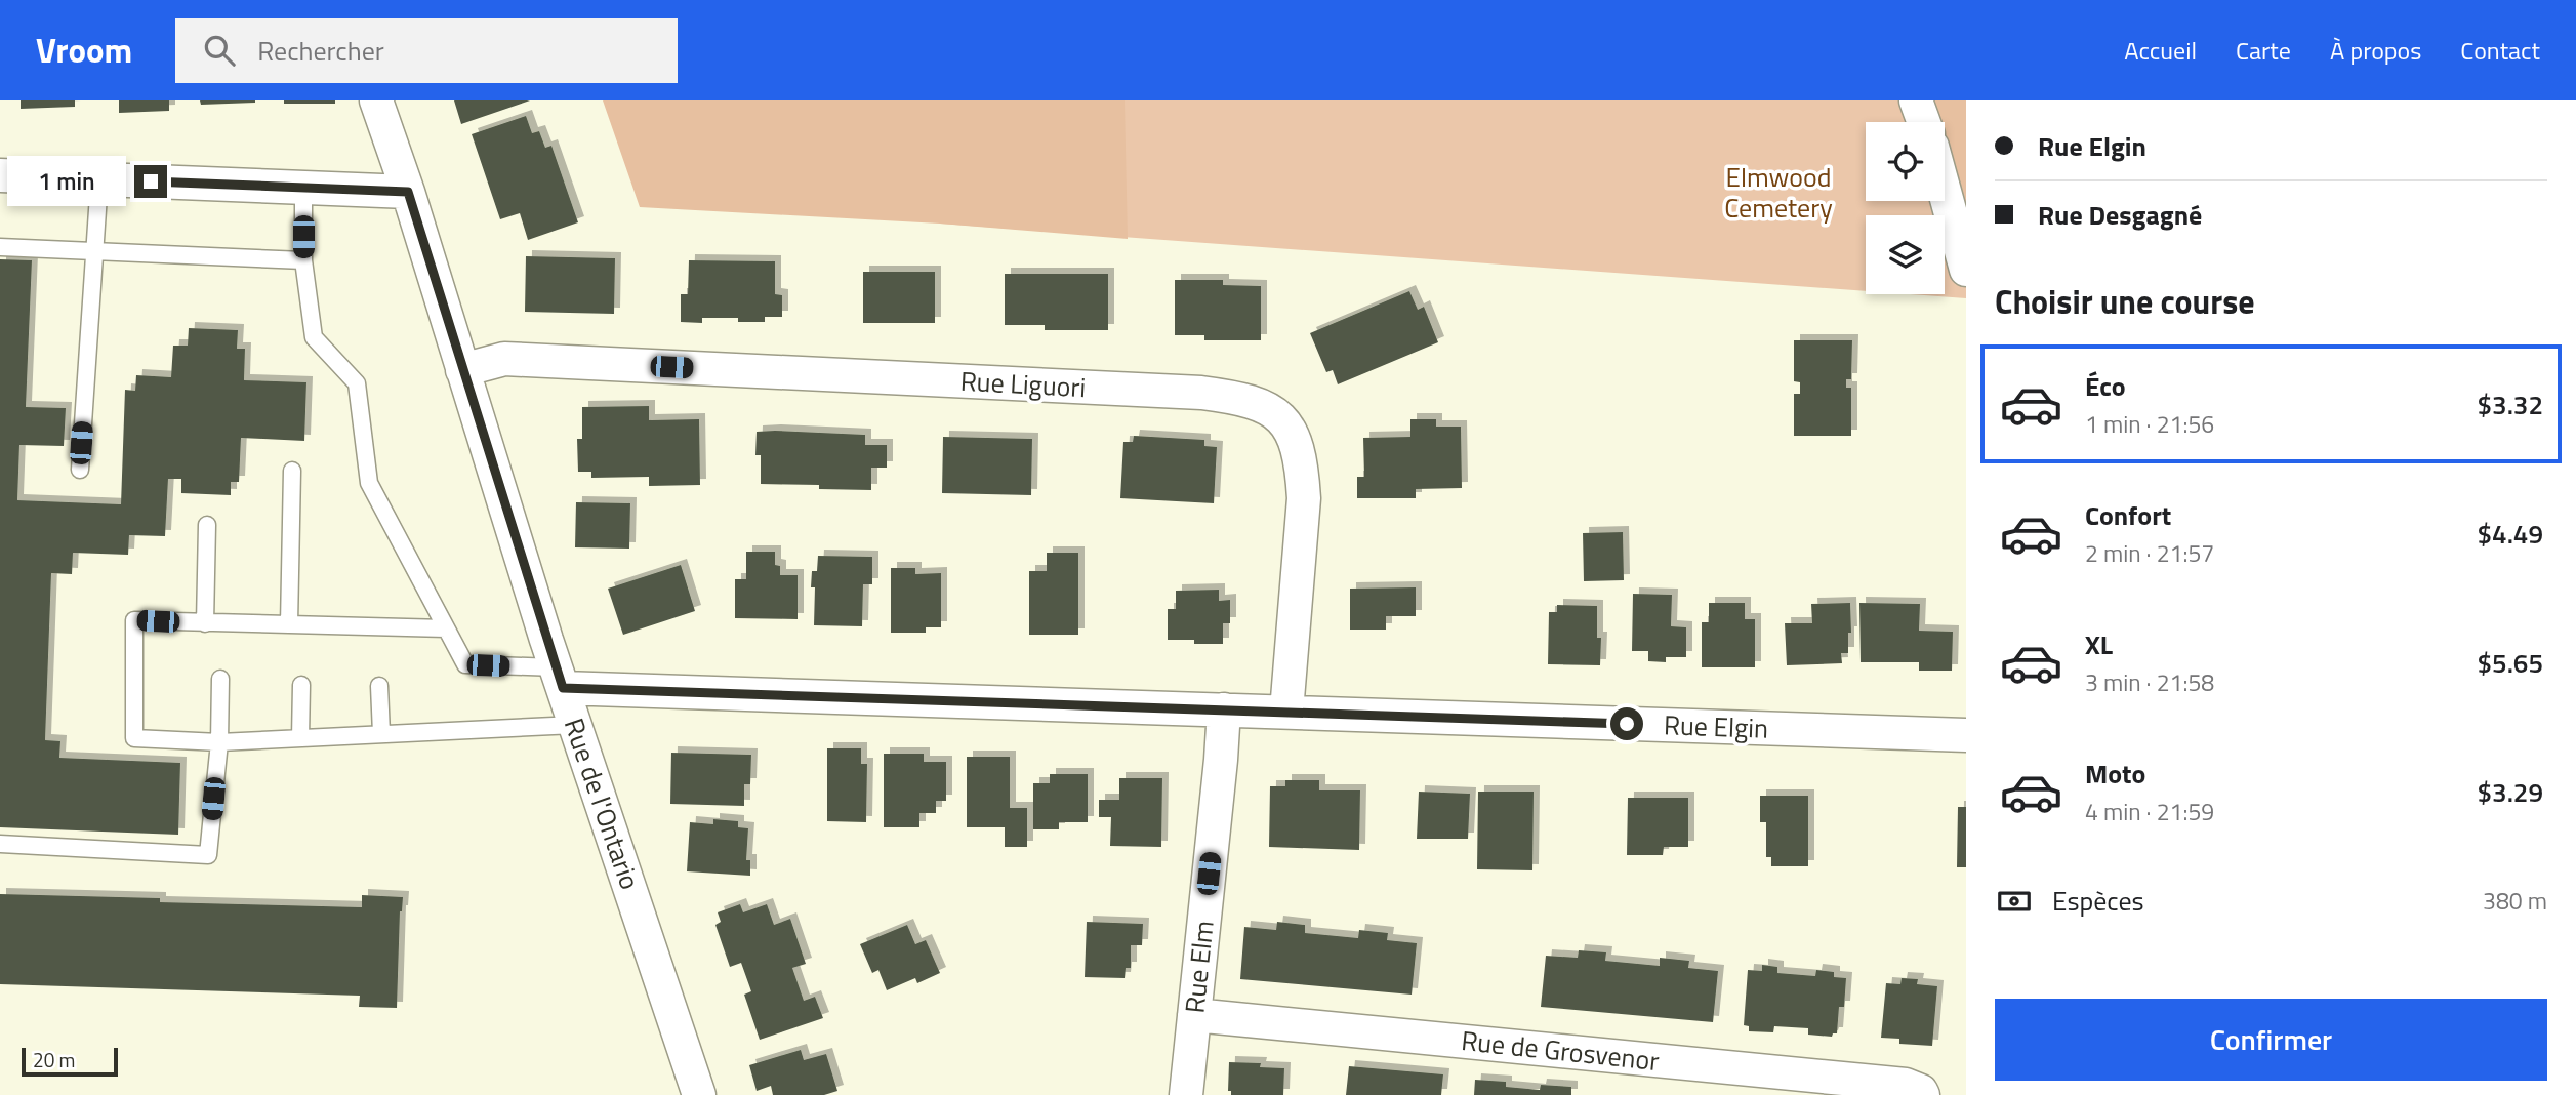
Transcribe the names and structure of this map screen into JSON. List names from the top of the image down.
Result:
{
  "streets": {
    "street": [
      "Rue Liguori",
      "Rue Elgin",
      "Rue de l'Ontario",
      "Rue Elm",
      "Rue de Grosvenor"
    ]
  },
  "crossings": [
    ["Rue Liguori", "Rue Elgin"],
    ["Rue Liguori", "Rue de l'Ontario"],
    ["Rue Elgin", "Rue de l'Ontario"],
    ["Rue Elgin", "Rue Elm"],
    ["Rue Elm", "Rue de Grosvenor"]
  ],
  "parks": ["Elmwood Cemetery"],
  "scale_bar": "20 m",
  "page": {
    "header": "Vroom",
    "search": "Rechercher",
    "nav": [
      "Accueil",
      "Carte",
      "À propos",
      "Contact"
    ],
    "banner": ["Rue Elgin", "Rue Desgagné"],
    "bubble": "1 min",
    "heading": "Choisir une course",
    "list": [
      {
        "name": "Éco",
        "note": "1 min · 21:56",
        "value": "$3.32"
      },
      {
        "name": "Confort",
        "note": "2 min · 21:57",
        "value": "$4.49"
      },
      {
        "name": "XL",
        "note": "3 min · 21:58",
        "value": "$5.65"
      },
      {
        "name": "Moto",
        "note": "4 min · 21:59",
        "value": "$3.29"
      }
    ],
    "pay": ["Espèces", "380 m"],
    "buttons": "Confirmer",
    "scale": "20 m"
  }
}
